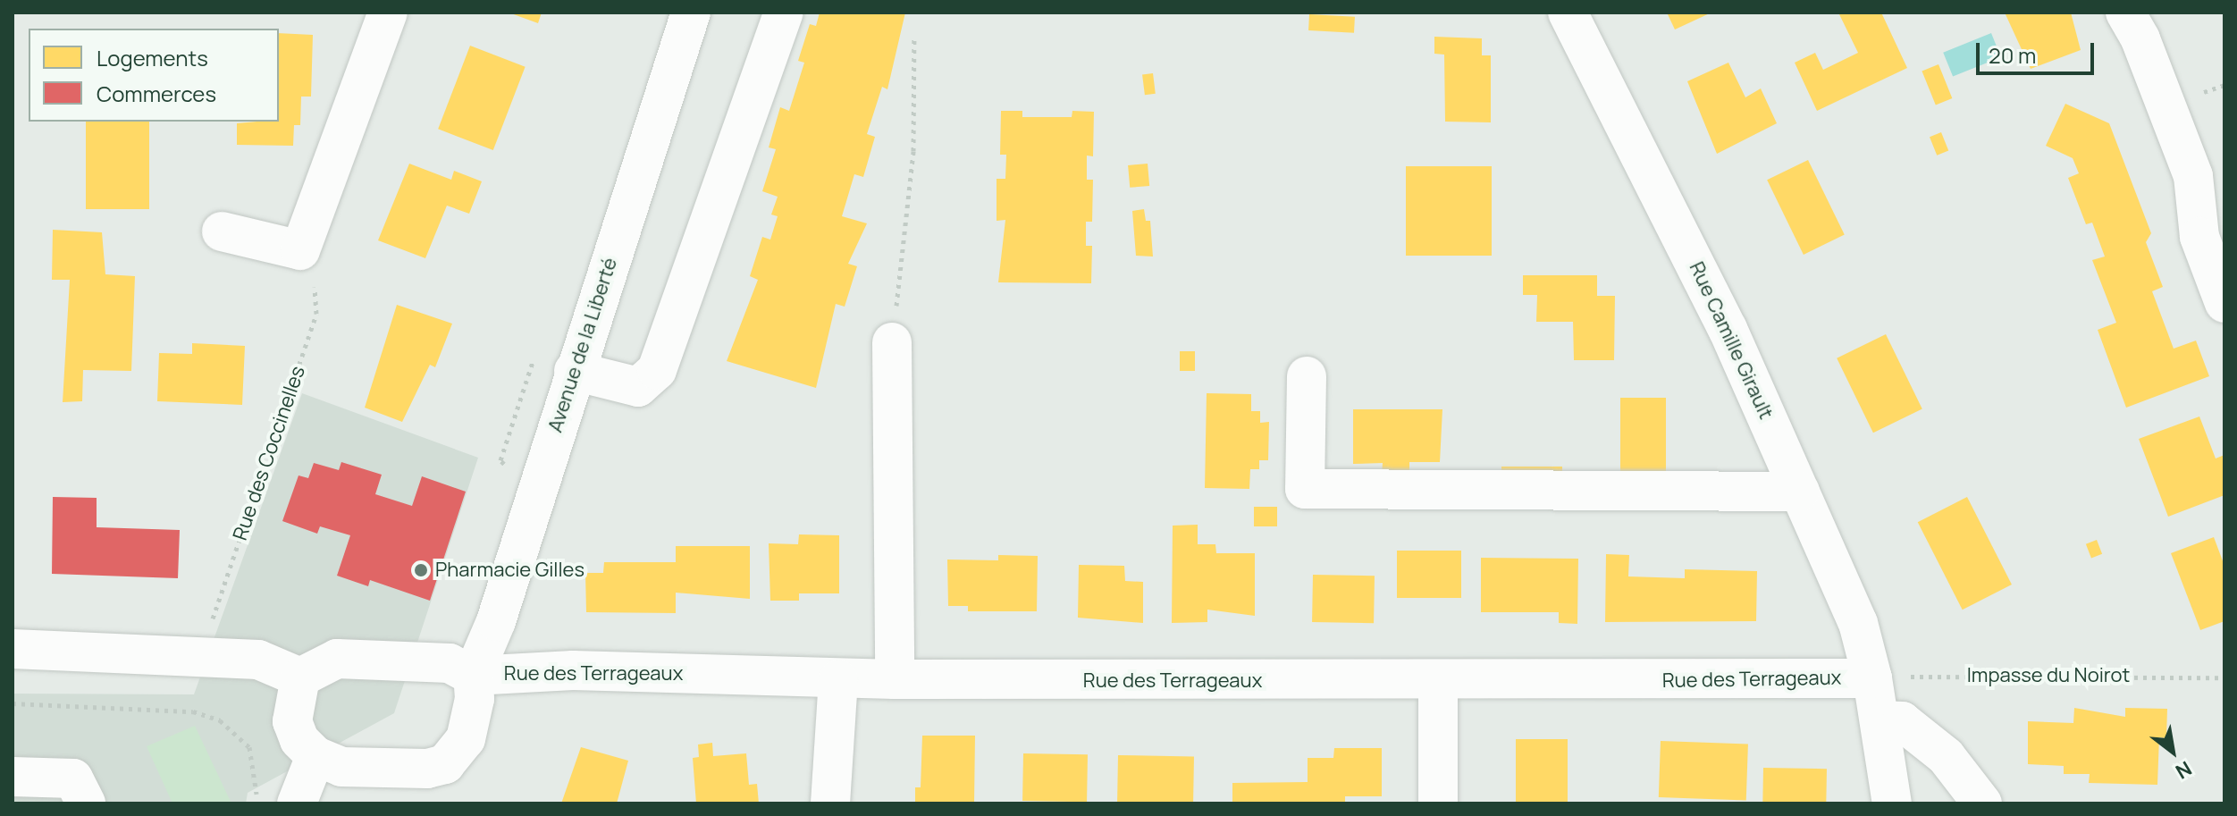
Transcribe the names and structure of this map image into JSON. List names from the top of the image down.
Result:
{
  "streets": {
    "street": ["Rue Camille Girault", "Avenue de la Liberté", "Rue des Terrageaux"],
    "path": ["Rue des Coccinelles", "Impasse du Noirot"]
  },
  "crossings": [
    ["Rue Camille Girault", "Rue des Terrageaux"],
    ["Rue Camille Girault", "Impasse du Noirot"],
    ["Avenue de la Liberté", "Rue des Terrageaux"],
    ["Rue des Terrageaux", "Impasse du Noirot"]
  ],
  "places": ["Pharmacie Gilles"],
  "legend": ["Logements", "Commerces"],
  "scale_bar": "20 m",
  "north": "bottom right"
}
